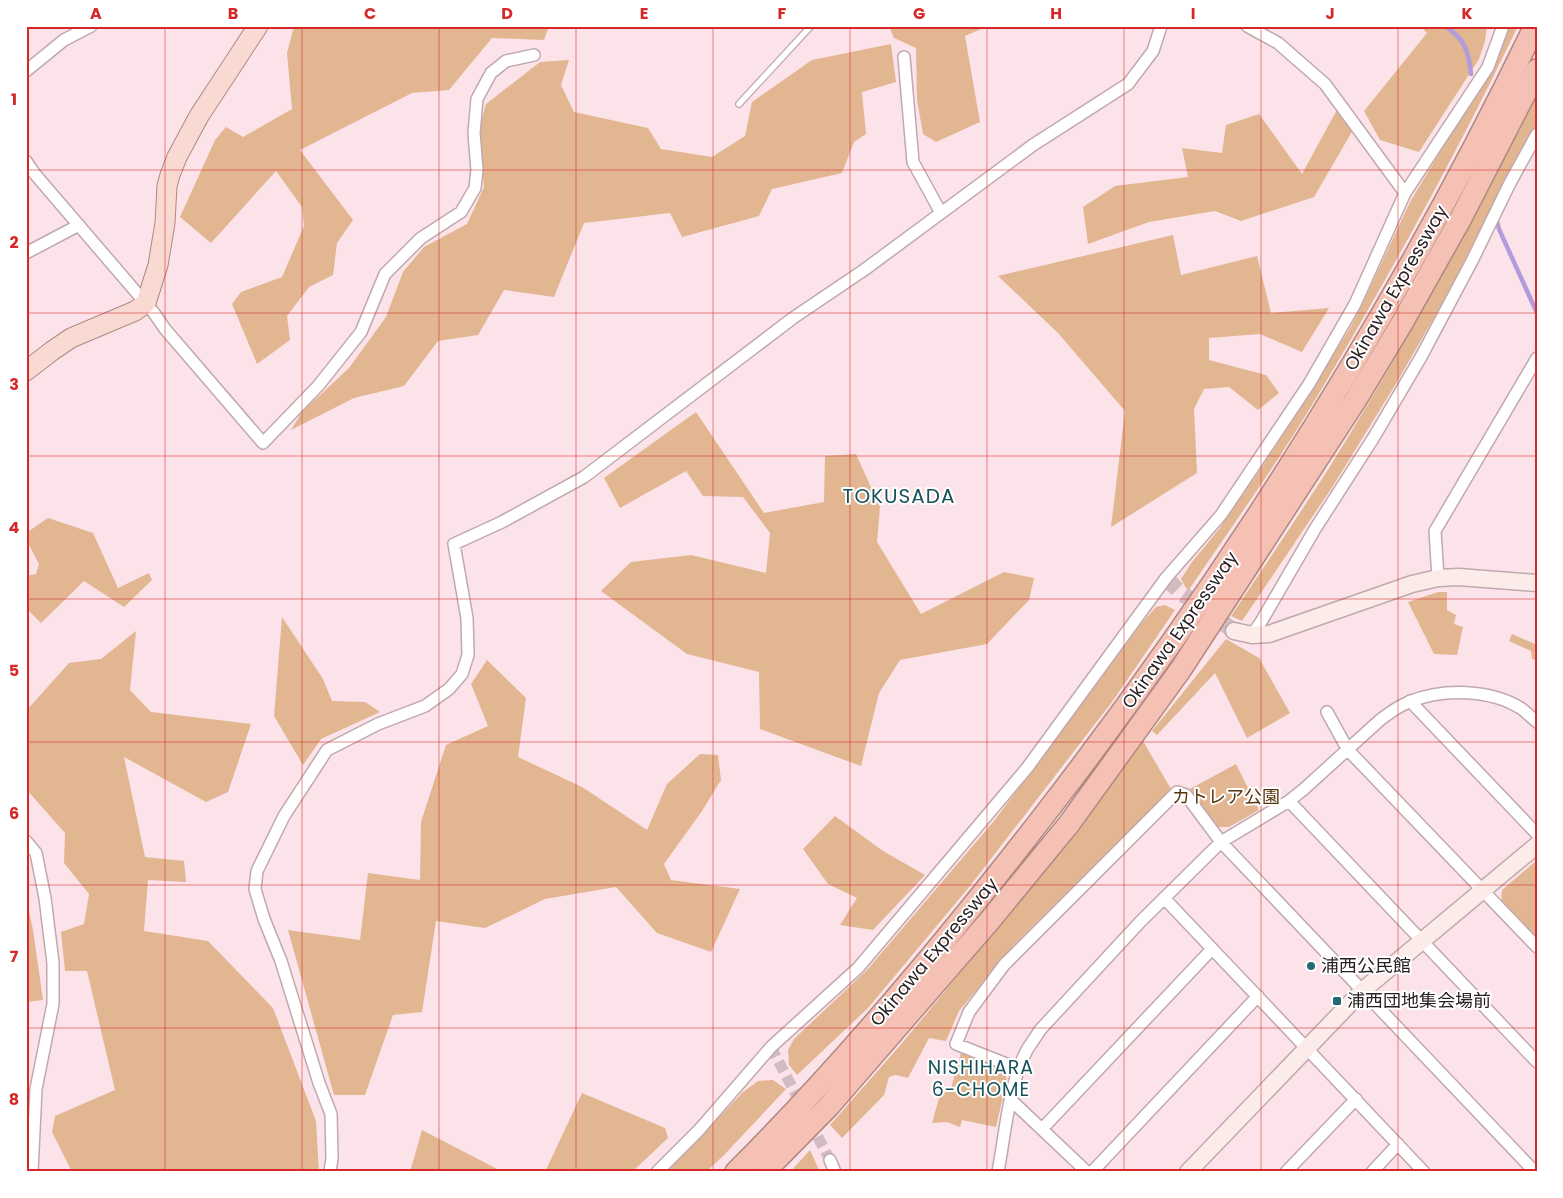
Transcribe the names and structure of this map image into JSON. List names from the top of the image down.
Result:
{
  "streets": {
    "highway": ["Okinawa Expressway"]
  },
  "districts": ["TOKUSADA", "NISHIHARA 6-CHOME"],
  "parks": ["カトレア公園"],
  "places": {
    "other": ["浦西公民館"],
    "transit": ["浦西団地集会場前"]
  },
  "grid": {
    "columns": [
      "A",
      "B",
      "C",
      "D",
      "E",
      "F",
      "G",
      "H",
      "I",
      "J",
      "K"
    ],
    "rows": [
      "1",
      "2",
      "3",
      "4",
      "5",
      "6",
      "7",
      "8"
    ]
  }
}
